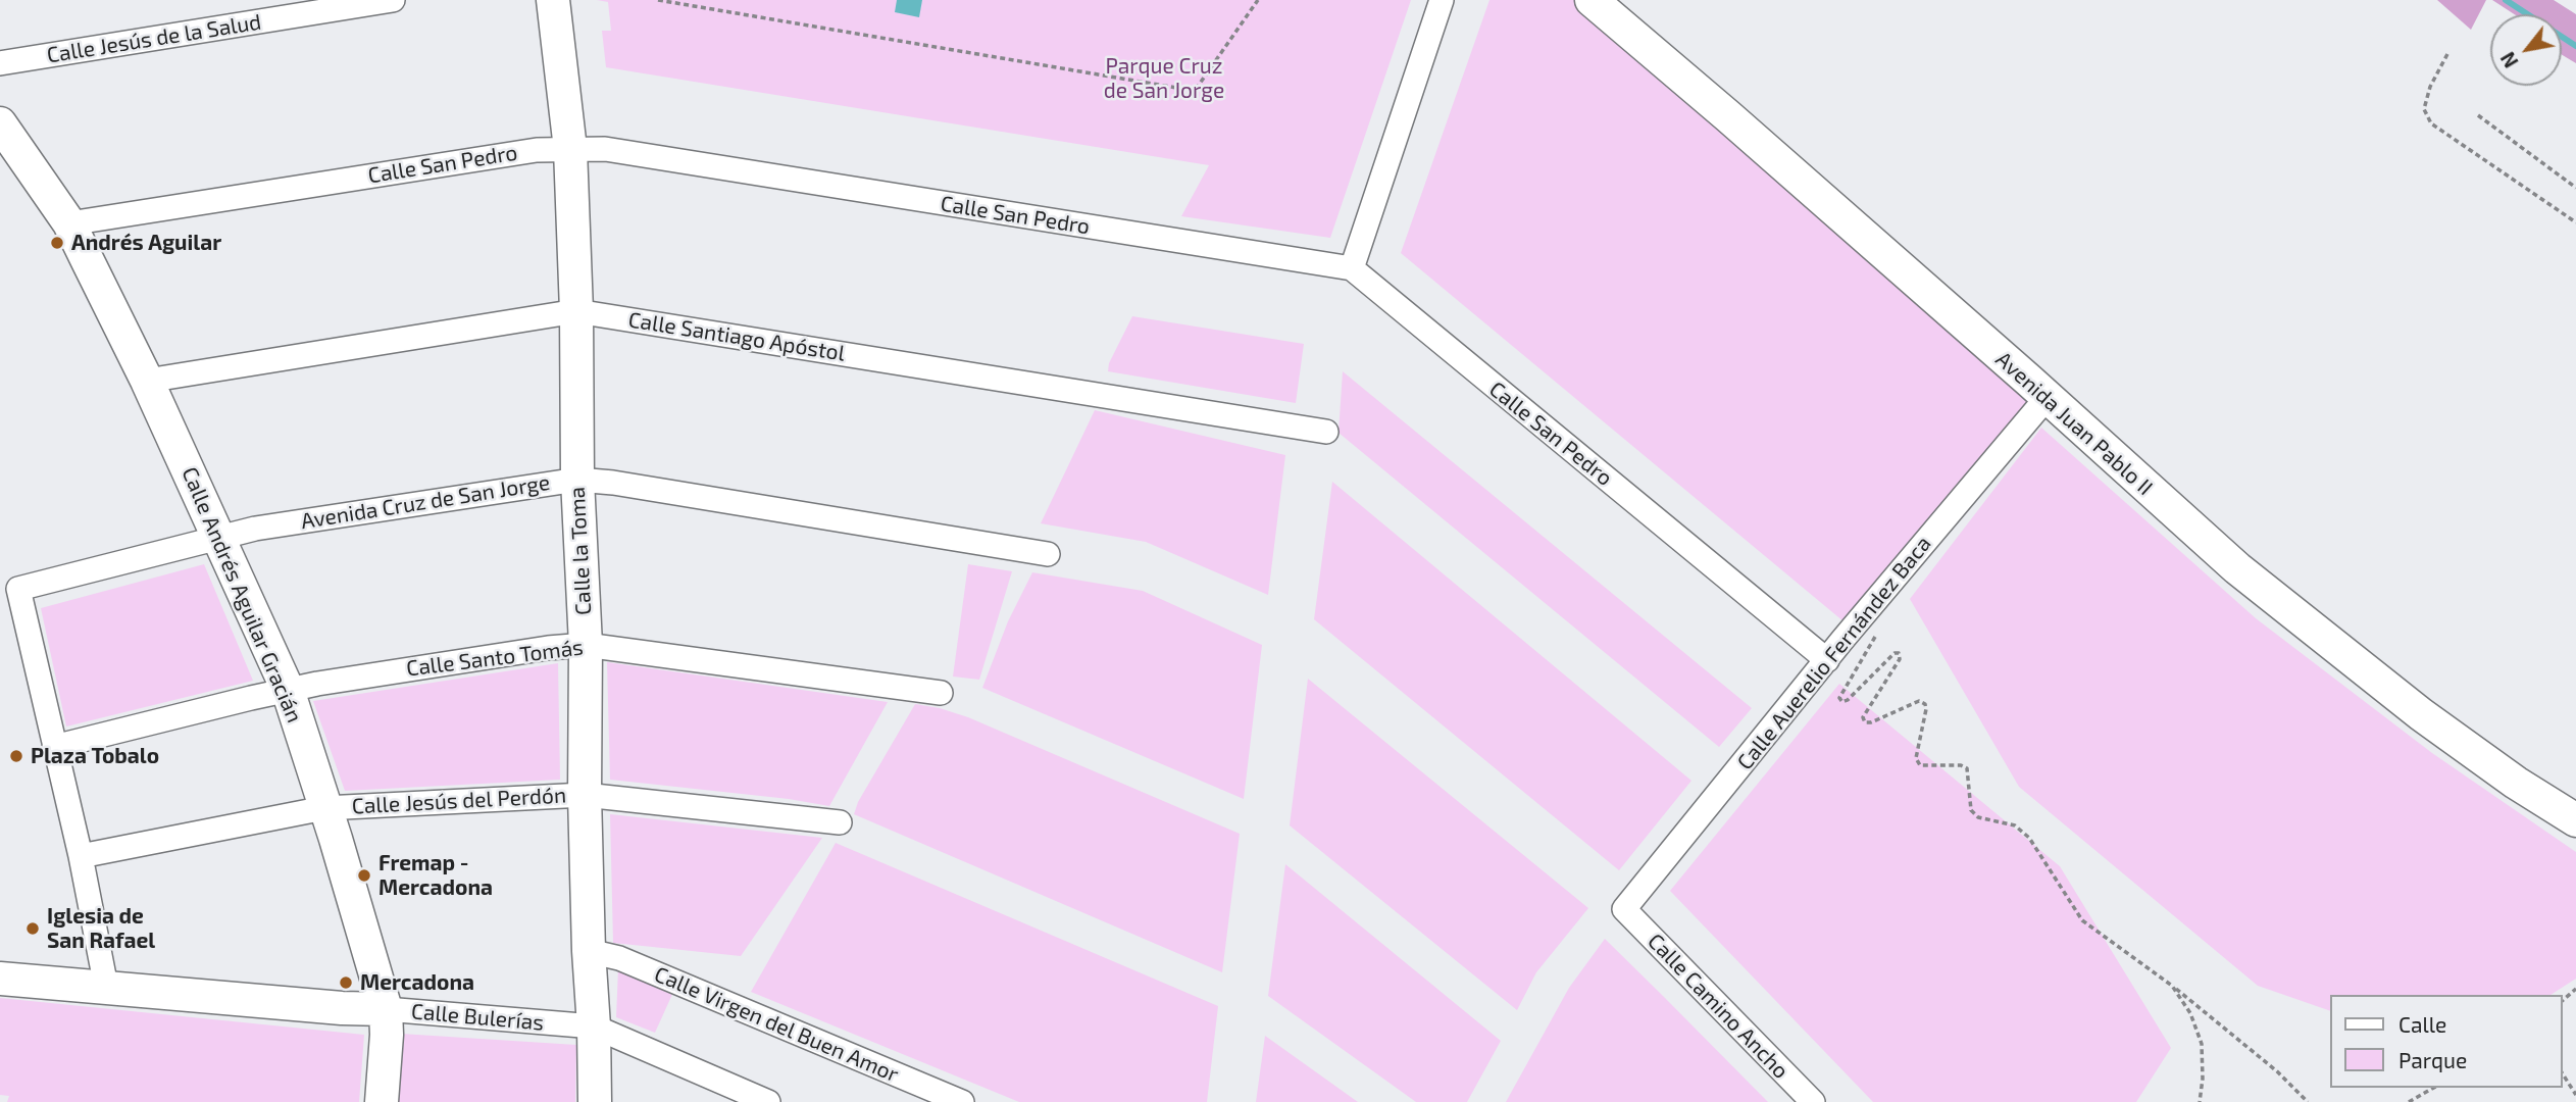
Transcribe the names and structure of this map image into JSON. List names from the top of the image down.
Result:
{
  "streets": {
    "street": [
      "Calle Jesús de la Salud",
      "Calle San Pedro",
      "Calle Santiago Apóstol",
      "Avenida Juan Pablo II",
      "Avenida Cruz de San Jorge",
      "Calle la Toma",
      "Calle Andrés Aguilar Gracián",
      "Calle Auerelio Fernández Baca",
      "Calle Santo Tomás",
      "Calle Jesús del Perdón",
      "Calle Camino Ancho",
      "Calle Bulerías",
      "Calle Virgen del Buen Amor"
    ]
  },
  "crossings": [
    ["Calle San Pedro", "Calle la Toma"],
    ["Calle San Pedro", "Calle Andrés Aguilar Gracián"],
    ["Calle San Pedro", "Calle Auerelio Fernández Baca"],
    ["Calle Santiago Apóstol", "Calle la Toma"],
    ["Calle Santiago Apóstol", "Calle Andrés Aguilar Gracián"],
    ["Avenida Juan Pablo II", "Calle Auerelio Fernández Baca"],
    ["Avenida Cruz de San Jorge", "Calle la Toma"],
    ["Avenida Cruz de San Jorge", "Calle Andrés Aguilar Gracián"],
    ["Avenida Cruz de San Jorge", "Calle Santo Tomás"],
    ["Calle la Toma", "Calle Santo Tomás"],
    ["Calle la Toma", "Calle Jesús del Perdón"],
    ["Calle la Toma", "Calle Bulerías"],
    ["Calle la Toma", "Calle Virgen del Buen Amor"],
    ["Calle Andrés Aguilar Gracián", "Calle Santo Tomás"],
    ["Calle Andrés Aguilar Gracián", "Calle Jesús del Perdón"],
    ["Calle Andrés Aguilar Gracián", "Calle Bulerías"],
    ["Calle Auerelio Fernández Baca", "Calle Camino Ancho"]
  ],
  "parks": ["Parque Cruz de San Jorge"],
  "places": [
    "Andrés Aguilar",
    "Plaza Tobalo",
    "Fremap - Mercadona",
    "Iglesia de San Rafael",
    "Mercadona"
  ],
  "legend": ["Calle", "Parque"],
  "north": "bottom left"
}
